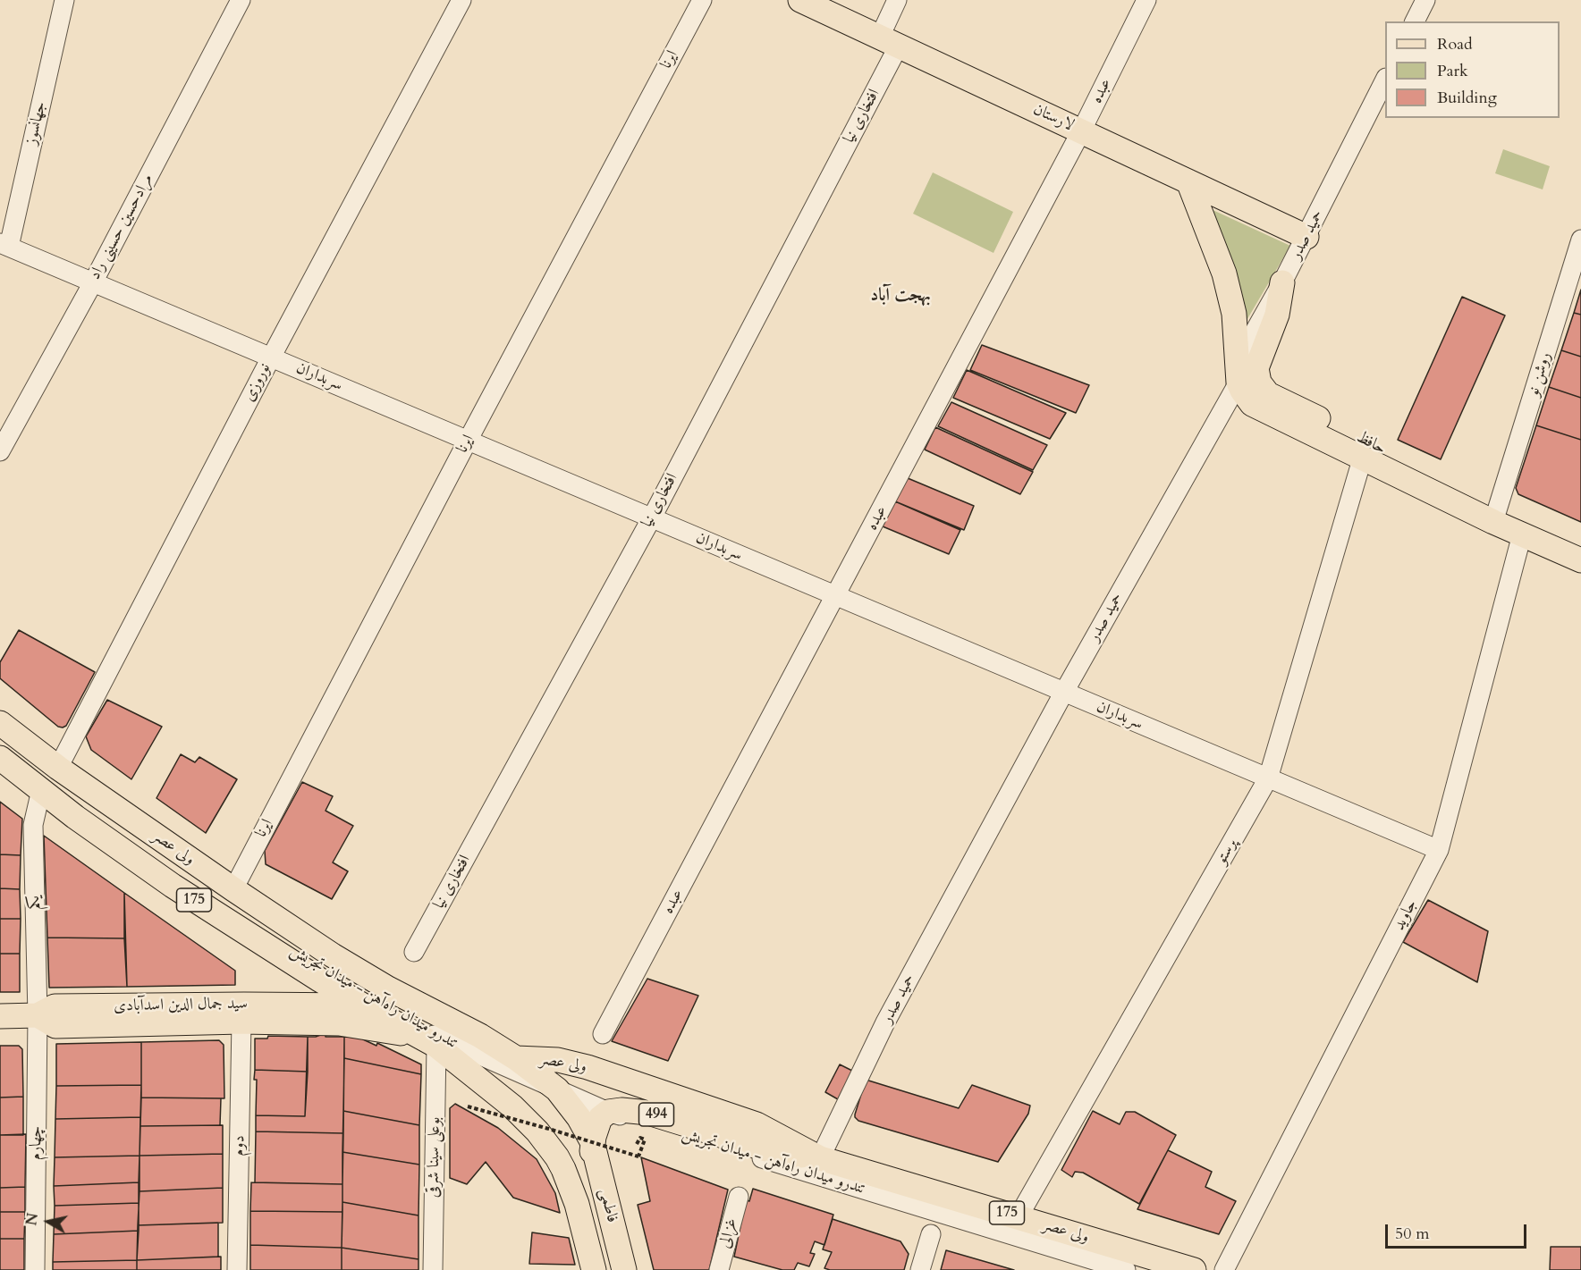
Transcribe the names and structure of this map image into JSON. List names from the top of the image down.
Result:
{
  "streets": {
    "main road": [
      "لارستان",
      "حافظ",
      "ولی عصر",
      "175",
      "سید جمال الدین اسدآبادی",
      "494",
      "فاطمی"
    ],
    "street": [
      "ايرنا",
      "عبده",
      "افتخاری نیا",
      "جهانسوز",
      "مرادحسین حسینی راد",
      "حمید صدر",
      "روشن نو",
      "سربداران",
      "نوروزی",
      "پرستو",
      "یکم",
      "جاوید",
      "تندرو میدان راه‌آهن - میدان تجریش",
      "چهارم",
      "دوم",
      "بوعلی سینا شرقی",
      "غزالی"
    ]
  },
  "crossings": [
    ["ايرنا", "سربداران"],
    ["ايرنا", "ولی عصر"],
    ["عبده", "لارستان"],
    ["عبده", "سربداران"],
    ["افتخاری نیا", "لارستان"],
    ["افتخاری نیا", "سربداران"],
    ["لارستان", "حمید صدر"],
    ["جهانسوز", "سربداران"],
    ["مرادحسین حسینی راد", "سربداران"],
    ["حمید صدر", "سربداران"],
    ["حمید صدر", "حافظ"],
    ["حمید صدر", "ولی عصر"],
    ["حمید صدر", "494"],
    ["روشن نو", "حافظ"],
    ["سربداران", "نوروزی"],
    ["سربداران", "پرستو"],
    ["سربداران", "جاوید"],
    ["نوروزی", "ولی عصر"],
    ["حافظ", "پرستو"],
    ["حافظ", "جاوید"],
    ["ولی عصر", "پرستو"],
    ["ولی عصر", "یکم"],
    ["ولی عصر", "تندرو میدان راه‌آهن - میدان تجریش"],
    ["ولی عصر", "سید جمال الدین اسدآبادی"],
    ["ولی عصر", "494"],
    ["ولی عصر", "بوعلی سینا شرقی"],
    ["ولی عصر", "فاطمی"],
    ["یکم", "سید جمال الدین اسدآبادی"],
    ["یکم", "چهارم"],
    ["تندرو میدان راه‌آهن - میدان تجریش", "سید جمال الدین اسدآبادی"],
    ["تندرو میدان راه‌آهن - میدان تجریش", "494"],
    ["تندرو میدان راه‌آهن - میدان تجریش", "فاطمی"],
    ["سید جمال الدین اسدآبادی", "چهارم"]
  ],
  "districts": ["بهجت آباد"],
  "legend": ["Road", "Park", "Building"],
  "scale_bar": "50 m",
  "north": "left"
}
